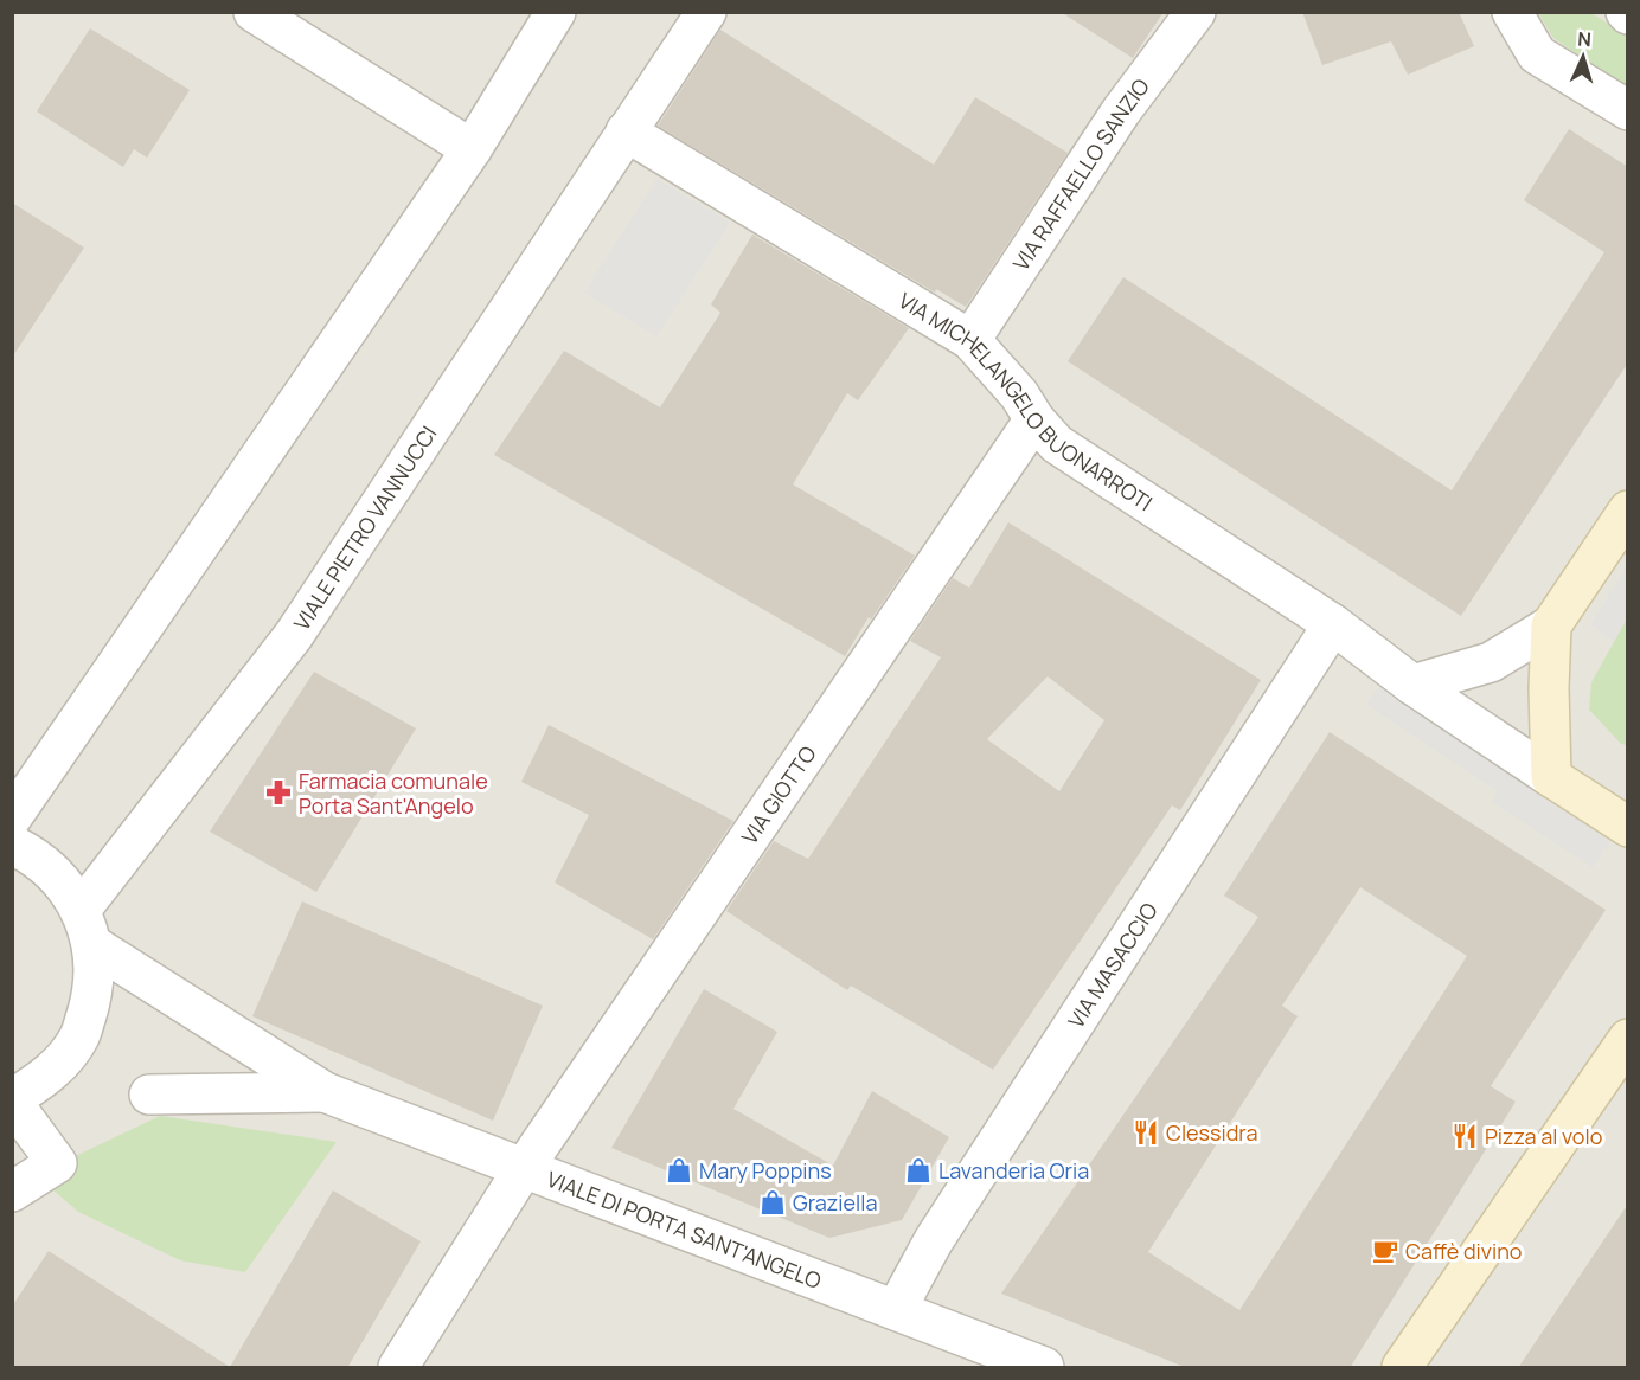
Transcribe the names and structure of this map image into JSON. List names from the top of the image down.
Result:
{
  "streets": {
    "street": [
      "VIA RAFFAELLO SANZIO",
      "VIA MICHELANGELO BUONARROTI",
      "VIALE PIETRO VANNUCCI",
      "VIA GIOTTO",
      "VIA MASACCIO",
      "VIALE DI PORTA SANT'ANGELO"
    ]
  },
  "crossings": [
    ["VIA RAFFAELLO SANZIO", "VIA MICHELANGELO BUONARROTI"],
    ["VIA MICHELANGELO BUONARROTI", "VIALE PIETRO VANNUCCI"],
    ["VIA MICHELANGELO BUONARROTI", "VIA GIOTTO"],
    ["VIA MICHELANGELO BUONARROTI", "VIA MASACCIO"],
    ["VIALE PIETRO VANNUCCI", "VIALE DI PORTA SANT'ANGELO"],
    ["VIA GIOTTO", "VIALE DI PORTA SANT'ANGELO"],
    ["VIA MASACCIO", "VIALE DI PORTA SANT'ANGELO"]
  ],
  "places": {
    "pharmacy": ["Farmacia comunale Porta Sant'Angelo"],
    "restaurant": ["Clessidra", "Pizza al volo"],
    "shop": ["Mary Poppins", "Lavanderia Oria", "Graziella"],
    "cafe": ["Caffè divino"]
  },
  "north": "top"
}
